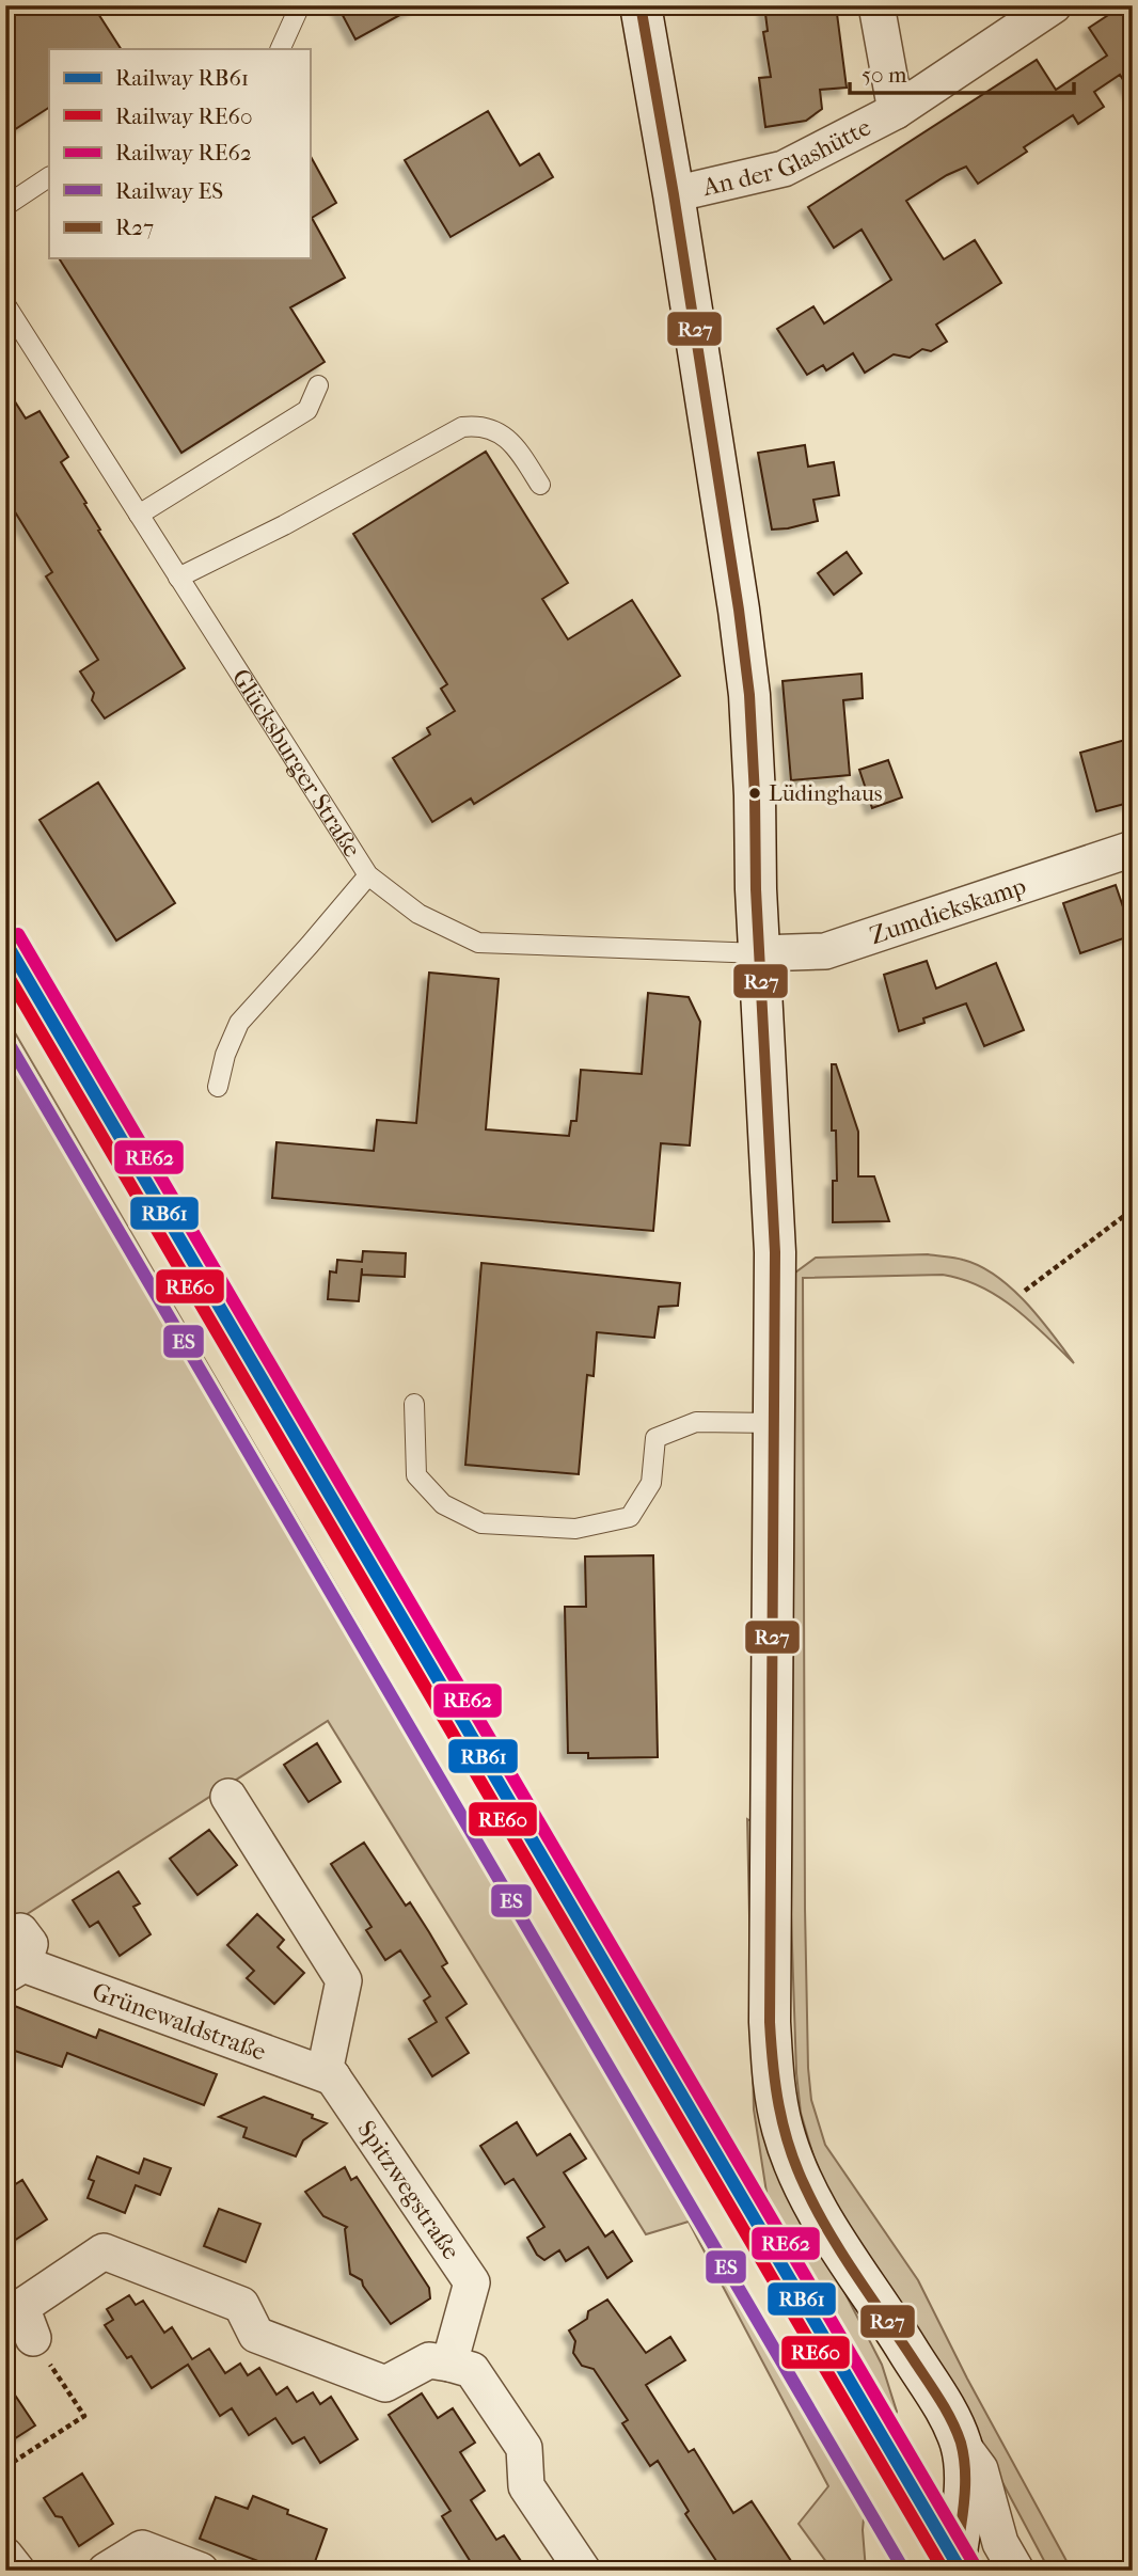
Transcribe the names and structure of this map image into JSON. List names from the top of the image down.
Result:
{
  "streets": {
    "street": [
      "An der Glashütte",
      "Zumdiekskamp",
      "Grünewaldstraße",
      "Spitzwegstraße"
    ],
    "lane": ["Glücksburger Straße"]
  },
  "crossings": [
    ["Glücksburger Straße", "Zumdiekskamp"],
    ["Grünewaldstraße", "Spitzwegstraße"]
  ],
  "places": ["Lüdinghaus"],
  "lines": [
    "transit line R27",
    "rail line RE62",
    "rail line RB61",
    "rail line RE60",
    "rail line ES"
  ],
  "legend": [
    "Railway RB61",
    "Railway RE60",
    "Railway RE62",
    "Railway ES",
    "R27"
  ],
  "scale_bar": "50 m"
}
